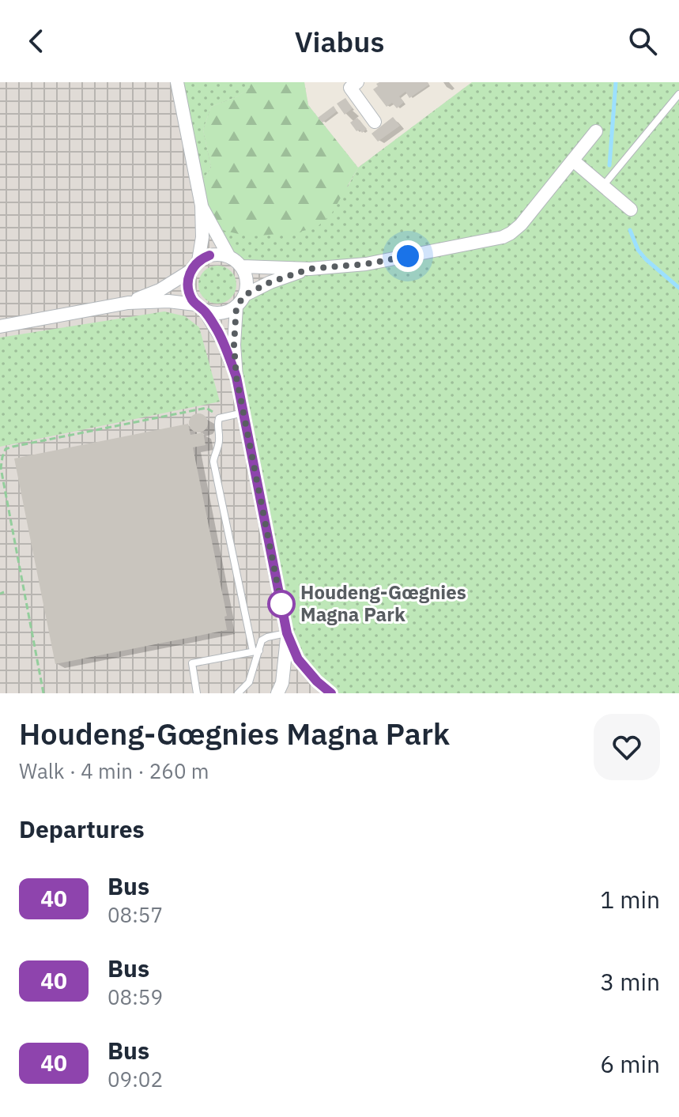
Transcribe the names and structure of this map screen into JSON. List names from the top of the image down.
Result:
{
  "places": ["Houdeng-Gœgnies Magna Park"],
  "lines": ["bus line 40"],
  "page": {
    "header": "Viabus",
    "heading": [
      ["Houdeng-Gœgnies Magna Park", "Walk · 4 min · 260 m"],
      "Departures"
    ],
    "list": [
      {
        "mark": "40",
        "name": "Bus",
        "note": "08:57",
        "value": "1 min"
      },
      {
        "mark": "40",
        "name": "Bus",
        "note": "08:59",
        "value": "3 min"
      },
      {
        "mark": "40",
        "name": "Bus",
        "note": "09:02",
        "value": "6 min"
      }
    ]
  }
}
